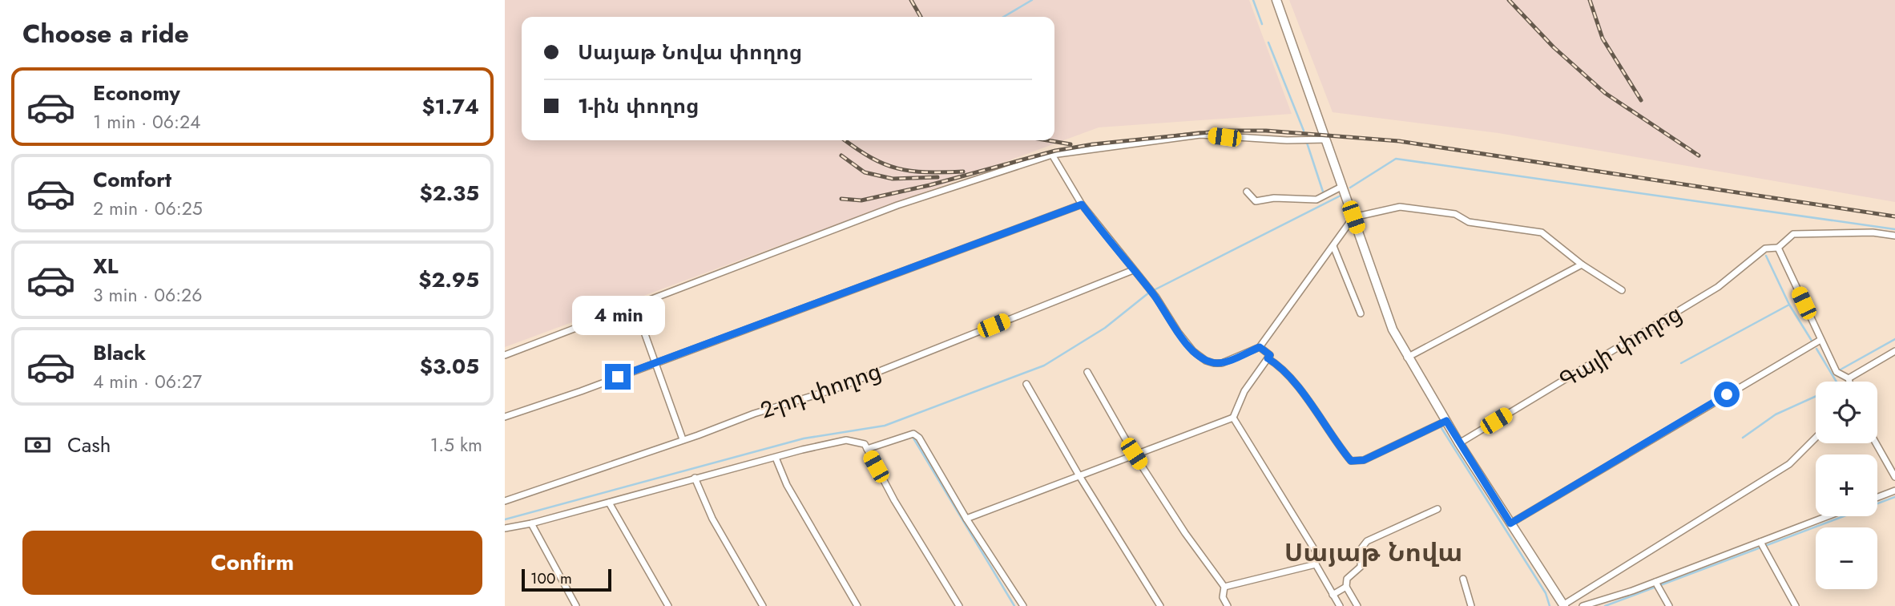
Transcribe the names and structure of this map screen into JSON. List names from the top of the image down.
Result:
{
  "streets": {
    "street": ["Գայի փողոց", "2-րդ փողոց"]
  },
  "districts": ["Սայաթ Նովա"],
  "scale_bar": "100 m",
  "page": {
    "heading": "Choose a ride",
    "banner": ["Սայաթ Նովա փողոց", "1-ին փողոց"],
    "list": [
      {
        "name": "Economy",
        "note": "1 min · 06:24",
        "value": "$1.74"
      },
      {
        "name": "Comfort",
        "note": "2 min · 06:25",
        "value": "$2.35"
      },
      {
        "name": "XL",
        "note": "3 min · 06:26",
        "value": "$2.95"
      },
      {
        "name": "Black",
        "note": "4 min · 06:27",
        "value": "$3.05"
      }
    ],
    "bubble": "4 min",
    "map_buttons": ["+", "−"],
    "pay": ["Cash", "1.5 km"],
    "buttons": "Confirm",
    "scale": "100 m"
  }
}
